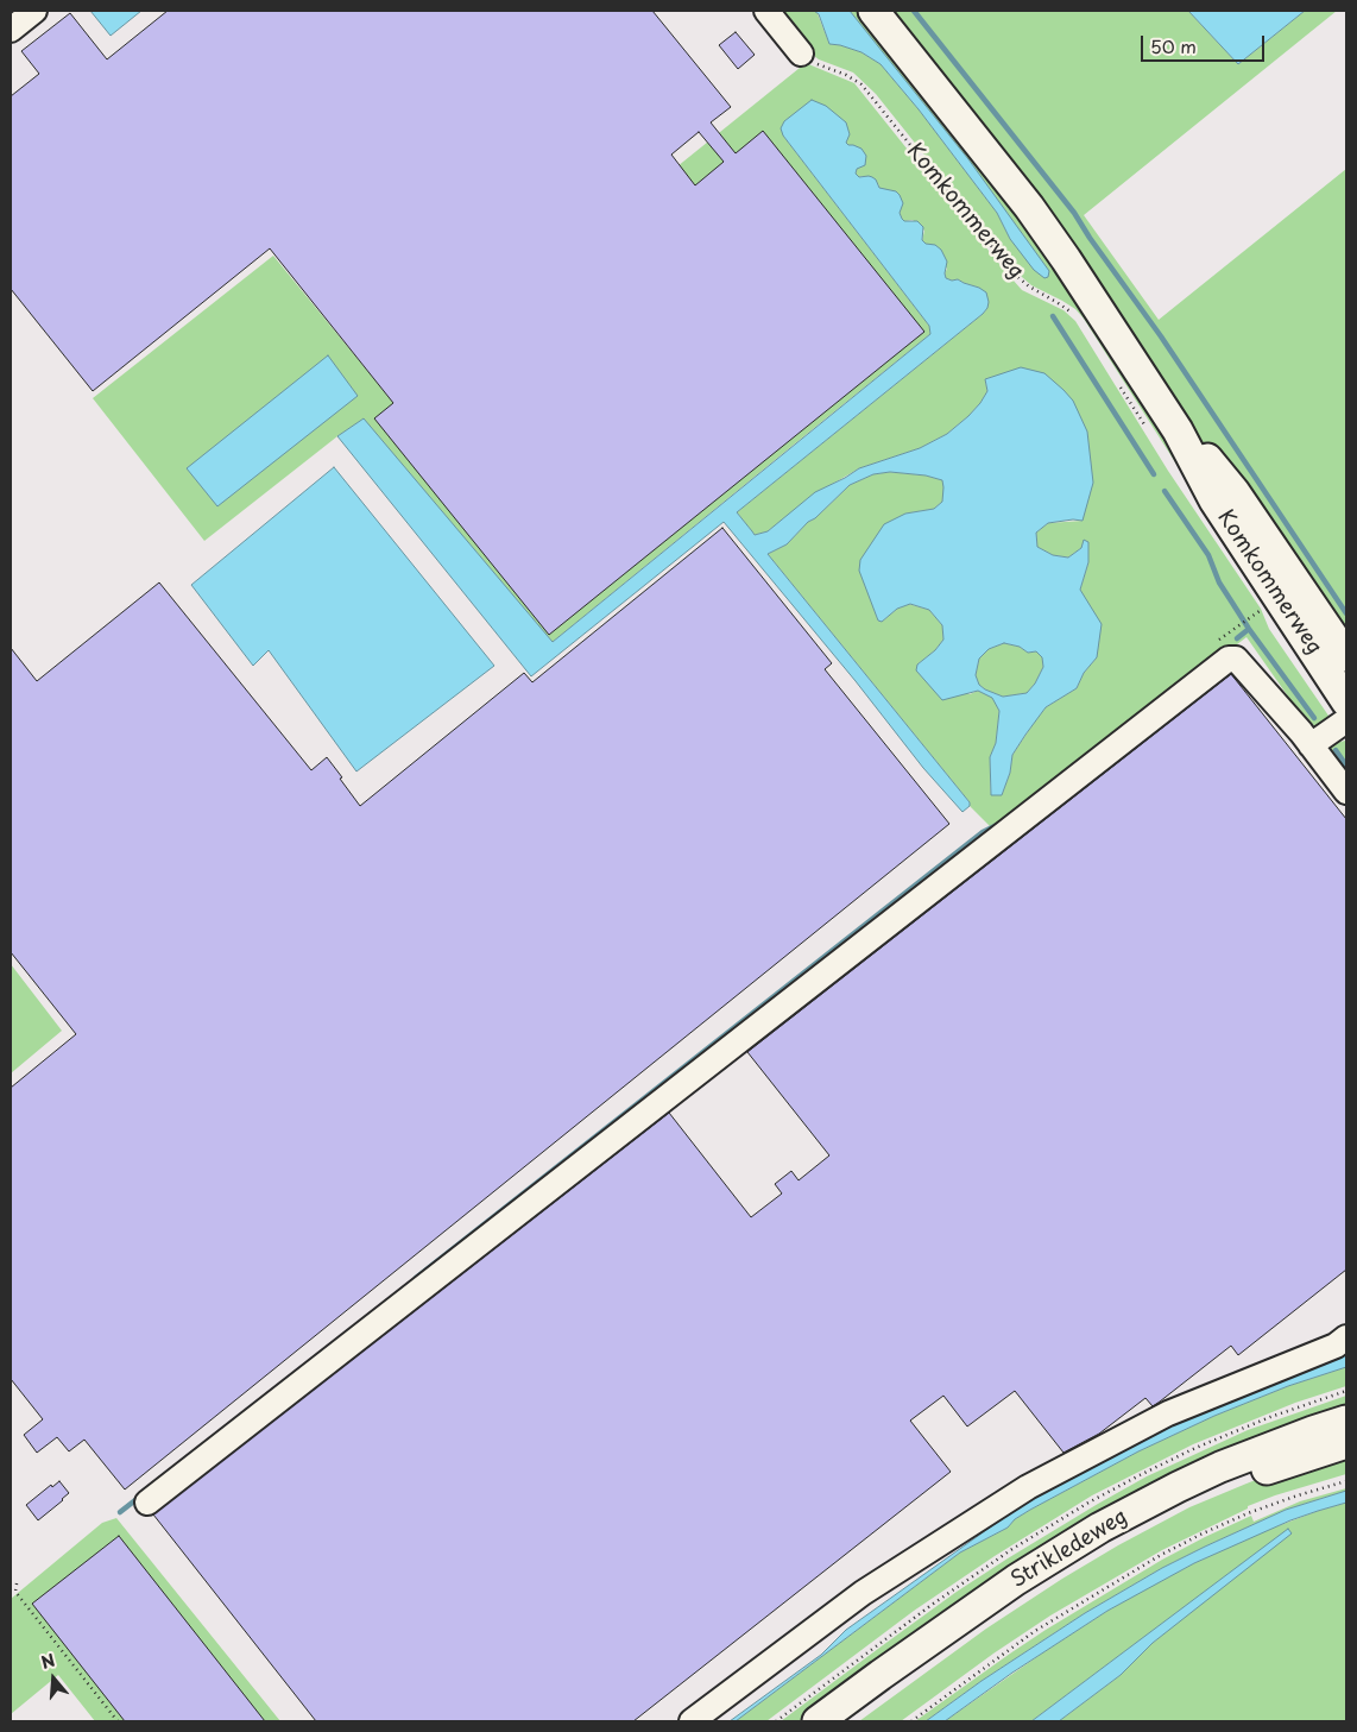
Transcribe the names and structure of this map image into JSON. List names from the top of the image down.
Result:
{
  "streets": {
    "main road": ["Komkommerweg", "Strikledeweg"]
  },
  "scale_bar": "50 m",
  "north": "top"
}
